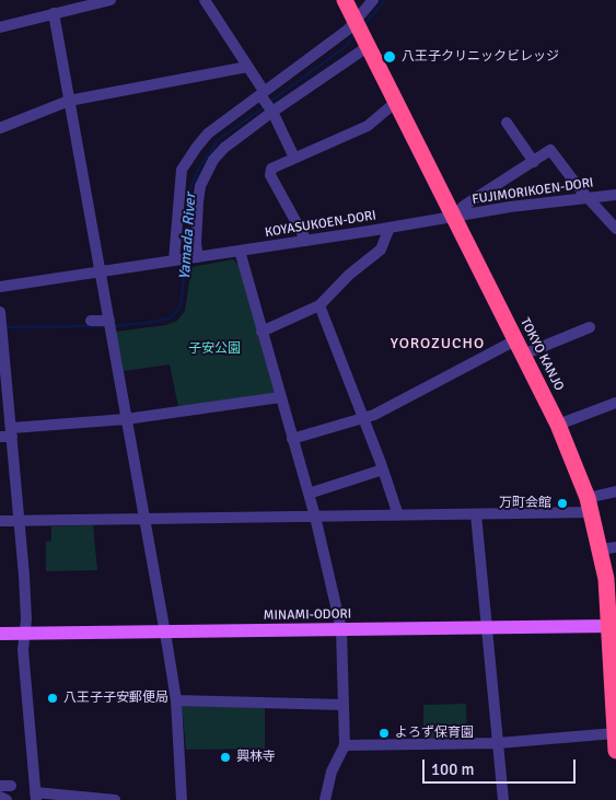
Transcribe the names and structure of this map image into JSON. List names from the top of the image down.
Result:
{
  "streets": {
    "highway": ["TOKYO KANJO"],
    "main road": ["MINAMI-ODORI"],
    "street": ["FUJIMORIKOEN-DORI", "KOYASUKOEN-DORI"]
  },
  "crossings": [
    ["FUJIMORIKOEN-DORI", "KOYASUKOEN-DORI"],
    ["FUJIMORIKOEN-DORI", "TOKYO KANJO"],
    ["KOYASUKOEN-DORI", "TOKYO KANJO"],
    ["TOKYO KANJO", "MINAMI-ODORI"]
  ],
  "districts": ["YOROZUCHO"],
  "water": ["Yamada River"],
  "parks": ["子安公園"],
  "places": [
    "八王子クリニックビレッジ",
    "万町会館",
    "八王子子安郵便局",
    "よろず保育園",
    "興林寺"
  ],
  "scale_bar": "100 m"
}
